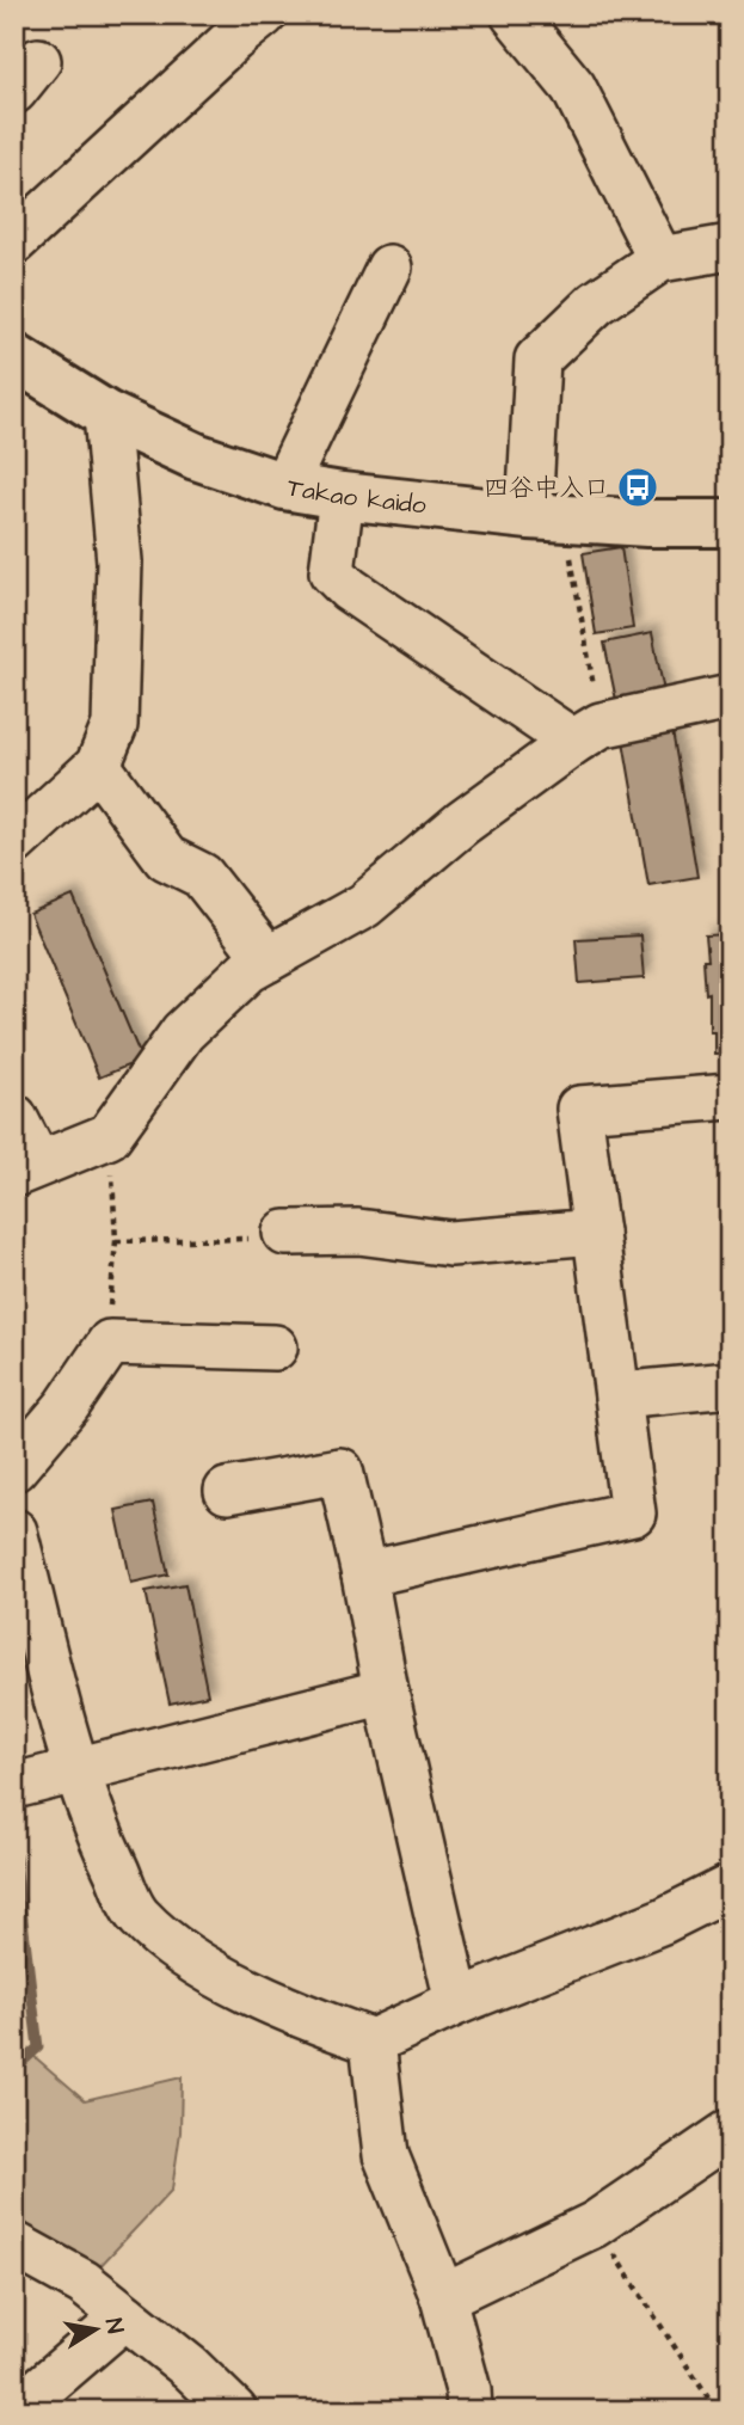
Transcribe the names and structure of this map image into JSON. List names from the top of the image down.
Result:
{
  "streets": {
    "main road": ["Takao kaido"]
  },
  "places": {
    "bus stop": ["四谷中入口"]
  },
  "north": "right"
}
